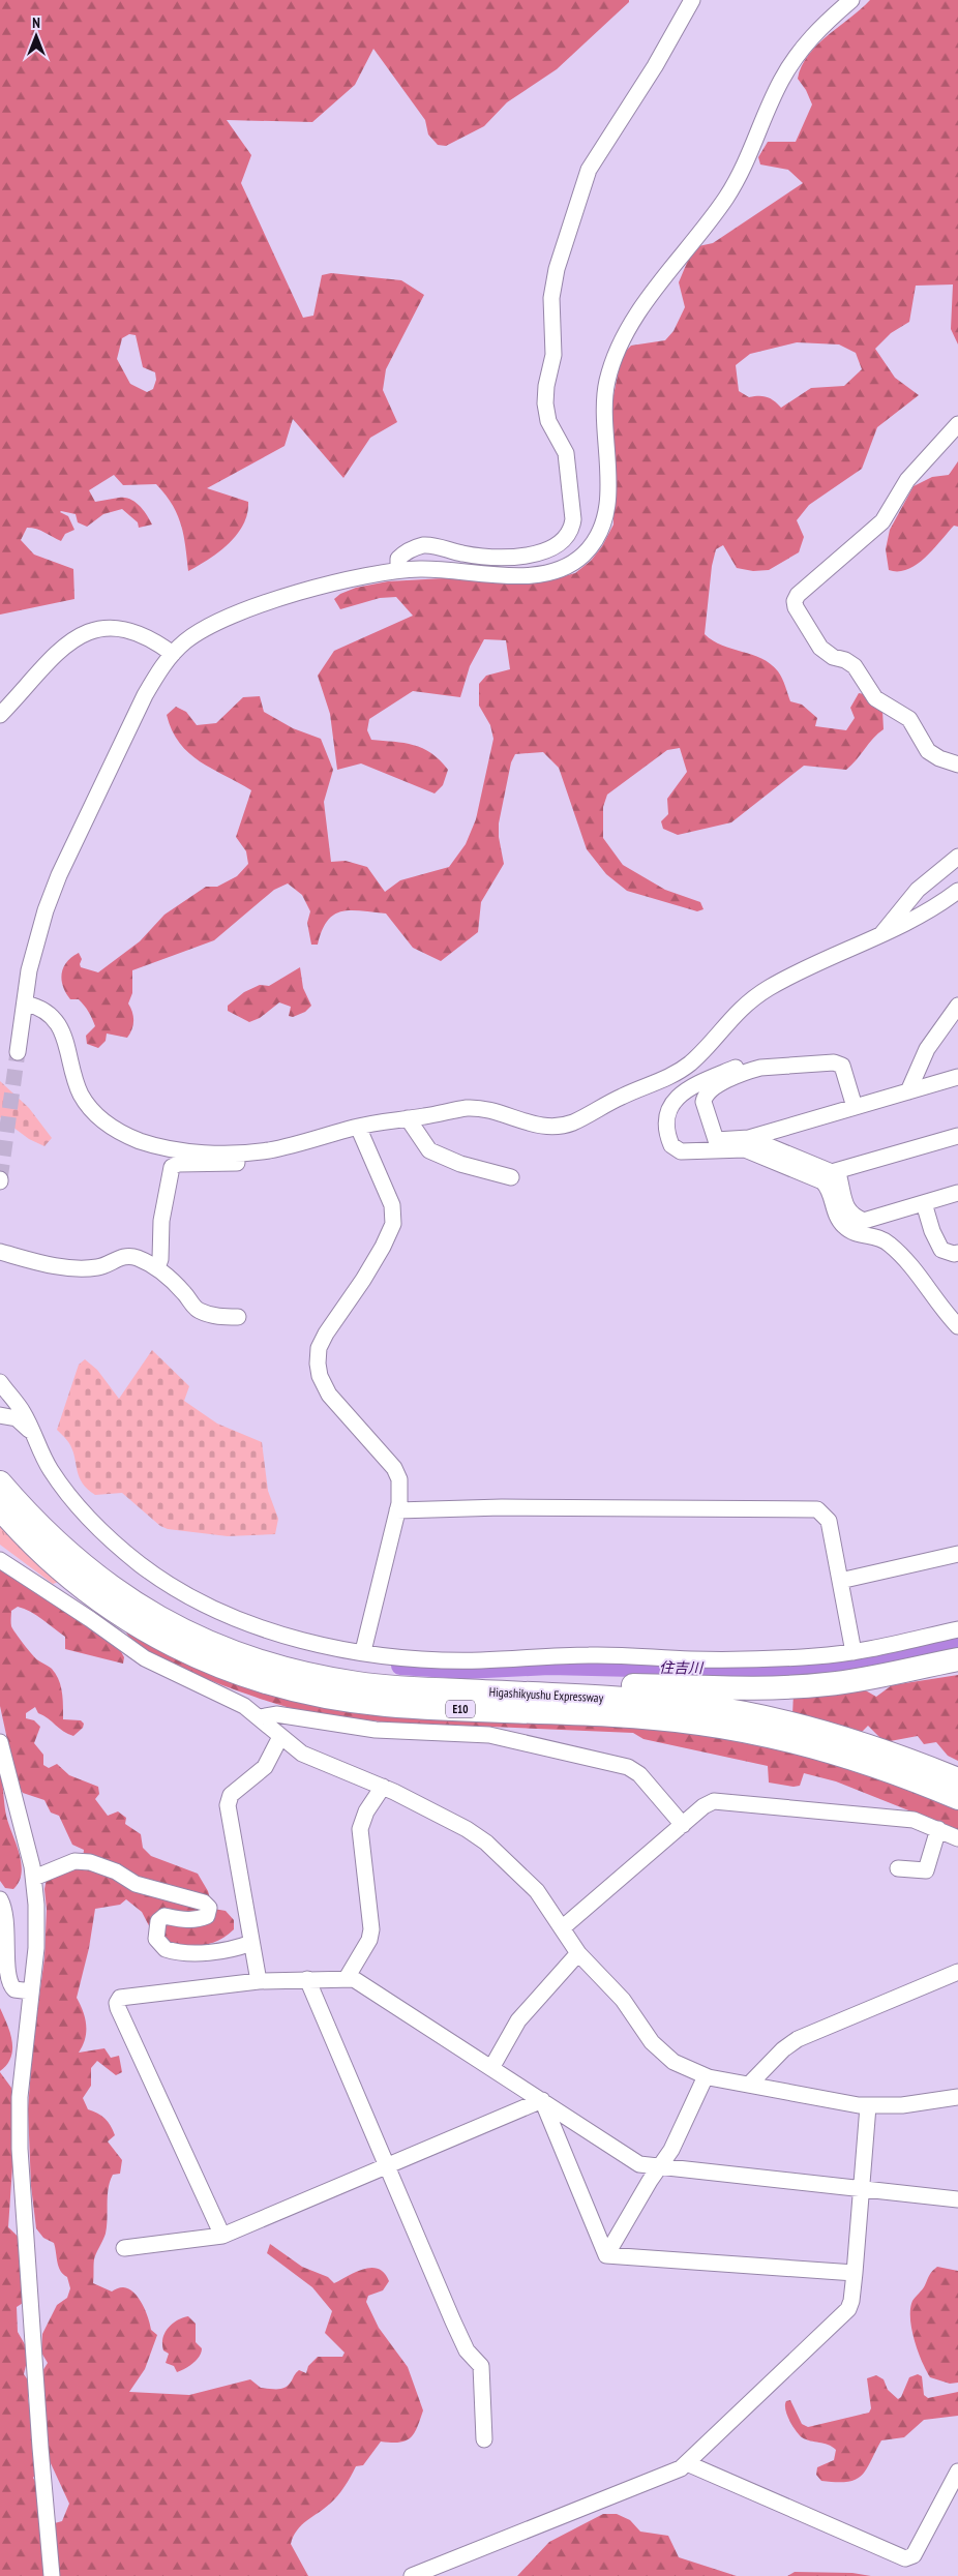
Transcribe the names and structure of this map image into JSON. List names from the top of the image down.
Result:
{
  "streets": {
    "highway": ["Higashikyushu Expressway", "E10"]
  },
  "water": ["住吉川"],
  "north": "top"
}
